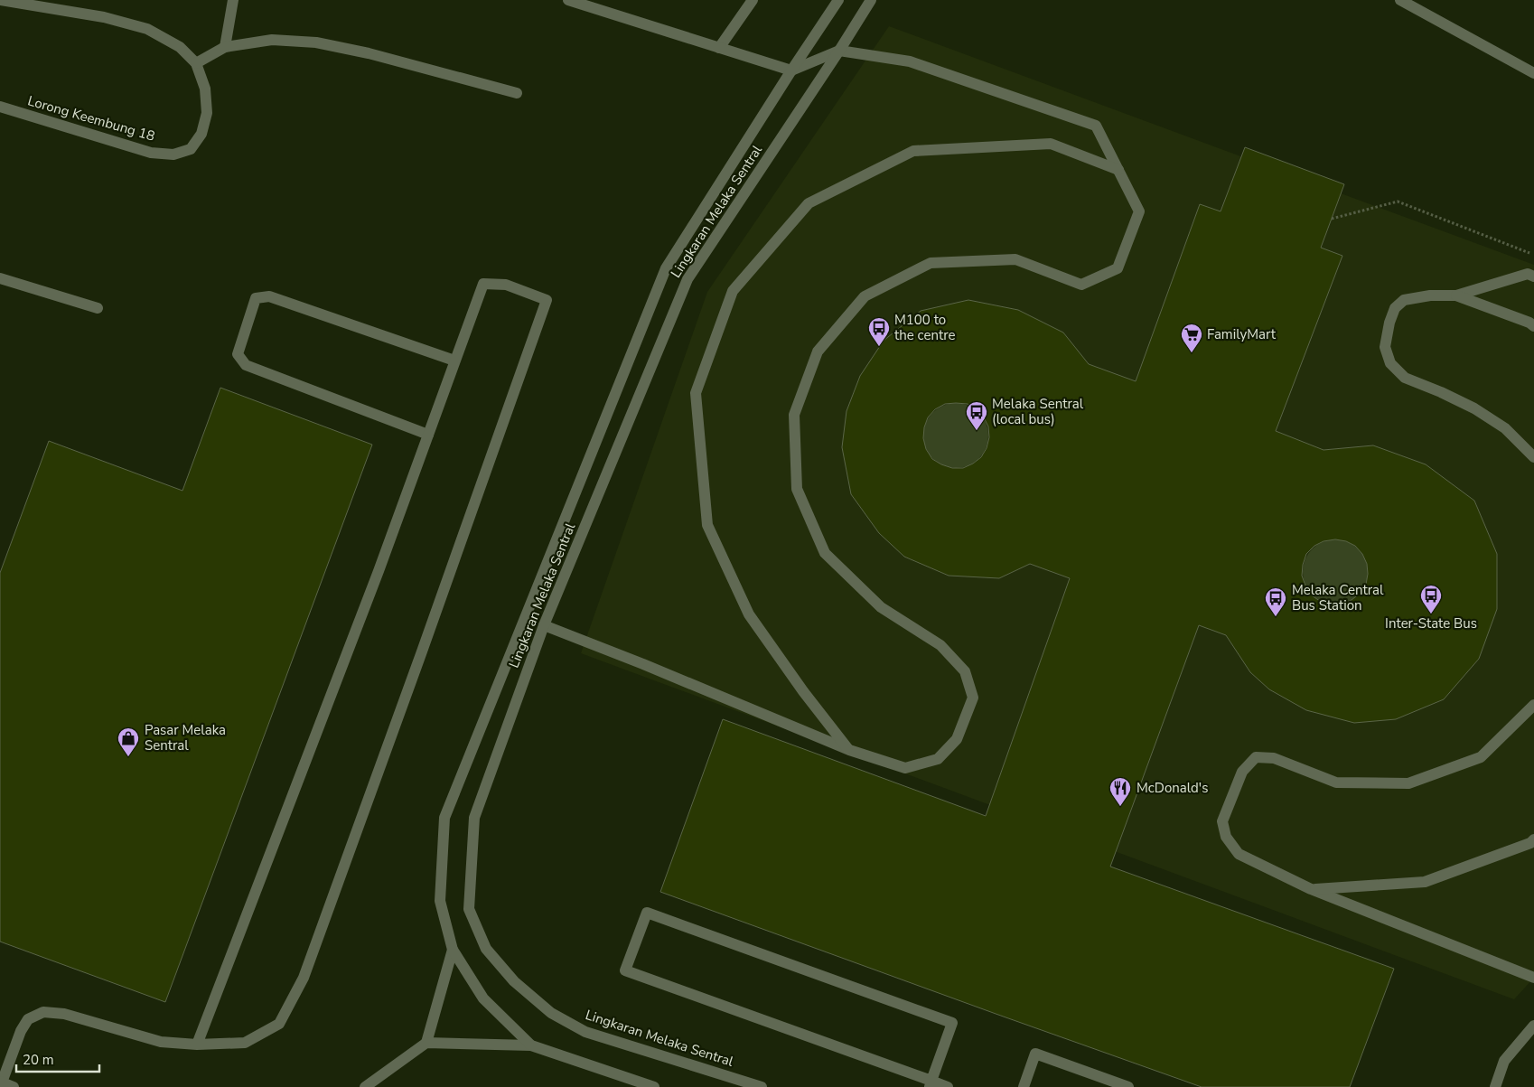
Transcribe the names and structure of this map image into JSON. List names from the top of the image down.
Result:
{
  "streets": {
    "street": ["Lorong Keembung 18", "Lingkaran Melaka Sentral"]
  },
  "places": {
    "bus stop": [
      "M100 to the centre",
      "Melaka Sentral (local bus)",
      "Inter-State Bus",
      "Melaka Central Bus Station"
    ],
    "supermarket": ["FamilyMart"],
    "shop": ["Pasar Melaka Sentral"],
    "restaurant": ["McDonald's"]
  },
  "scale_bar": "20 m"
}
